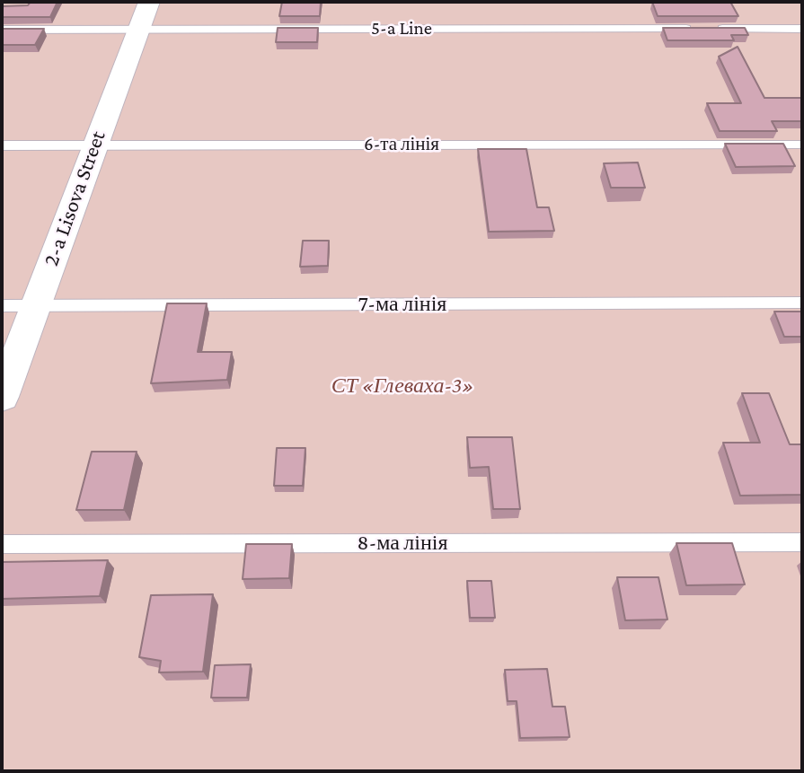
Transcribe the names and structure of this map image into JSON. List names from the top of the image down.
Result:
{
  "streets": {
    "street": ["2-a Lisova Street"],
    "lane": [
      "5-a Line",
      "6-та лінія",
      "7-ма лінія",
      "8-ма лінія"
    ]
  },
  "crossings": [
    ["5-a Line", "2-a Lisova Street"],
    ["6-та лінія", "2-a Lisova Street"],
    ["2-a Lisova Street", "7-ма лінія"]
  ],
  "parks": ["СТ «Глеваха-3»"]
}
